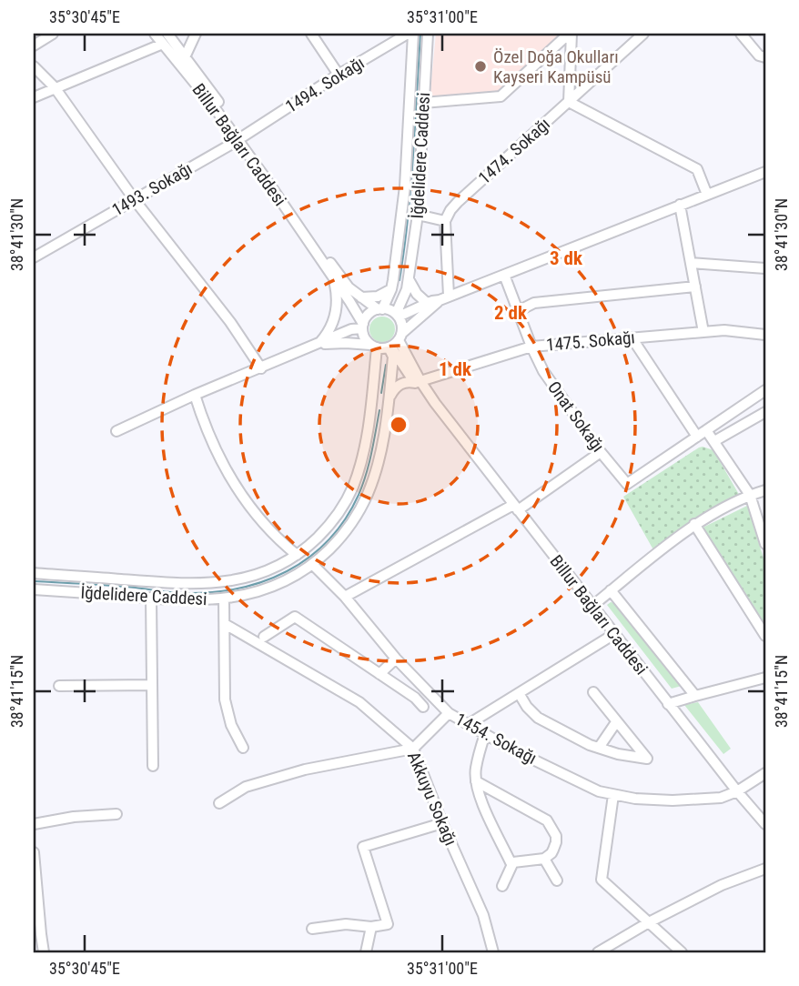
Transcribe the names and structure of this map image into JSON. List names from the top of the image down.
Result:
{
  "streets": {
    "street": [
      "1494. Sokağı",
      "Billur Bağları Caddesi",
      "1474. Sokağı",
      "İğdelidere Caddesi",
      "1493. Sokağı",
      "1475. Sokağı",
      "Onat Sokağı",
      "1454. Sokağı",
      "Akkuyu Sokağı"
    ]
  },
  "crossings": [
    ["1494. Sokağı", "Billur Bağları Caddesi"],
    ["1494. Sokağı", "1493. Sokağı"],
    ["Billur Bağları Caddesi", "İğdelidere Caddesi"],
    ["Billur Bağları Caddesi", "1493. Sokağı"],
    ["Billur Bağları Caddesi", "1475. Sokağı"],
    ["Billur Bağları Caddesi", "1454. Sokağı"],
    ["İğdelidere Caddesi", "1475. Sokağı"],
    ["İğdelidere Caddesi", "1454. Sokağı"],
    ["1475. Sokağı", "Onat Sokağı"]
  ],
  "places": ["Özel Doğa Okulları Kayseri Kampüsü"],
  "coordinates": [
    "35°30'45\"E",
    "35°31'00\"E",
    "38°41'30\"N",
    "38°41'15\"N"
  ],
  "rings": ["3 dk", "2 dk", "1 dk"]
}
